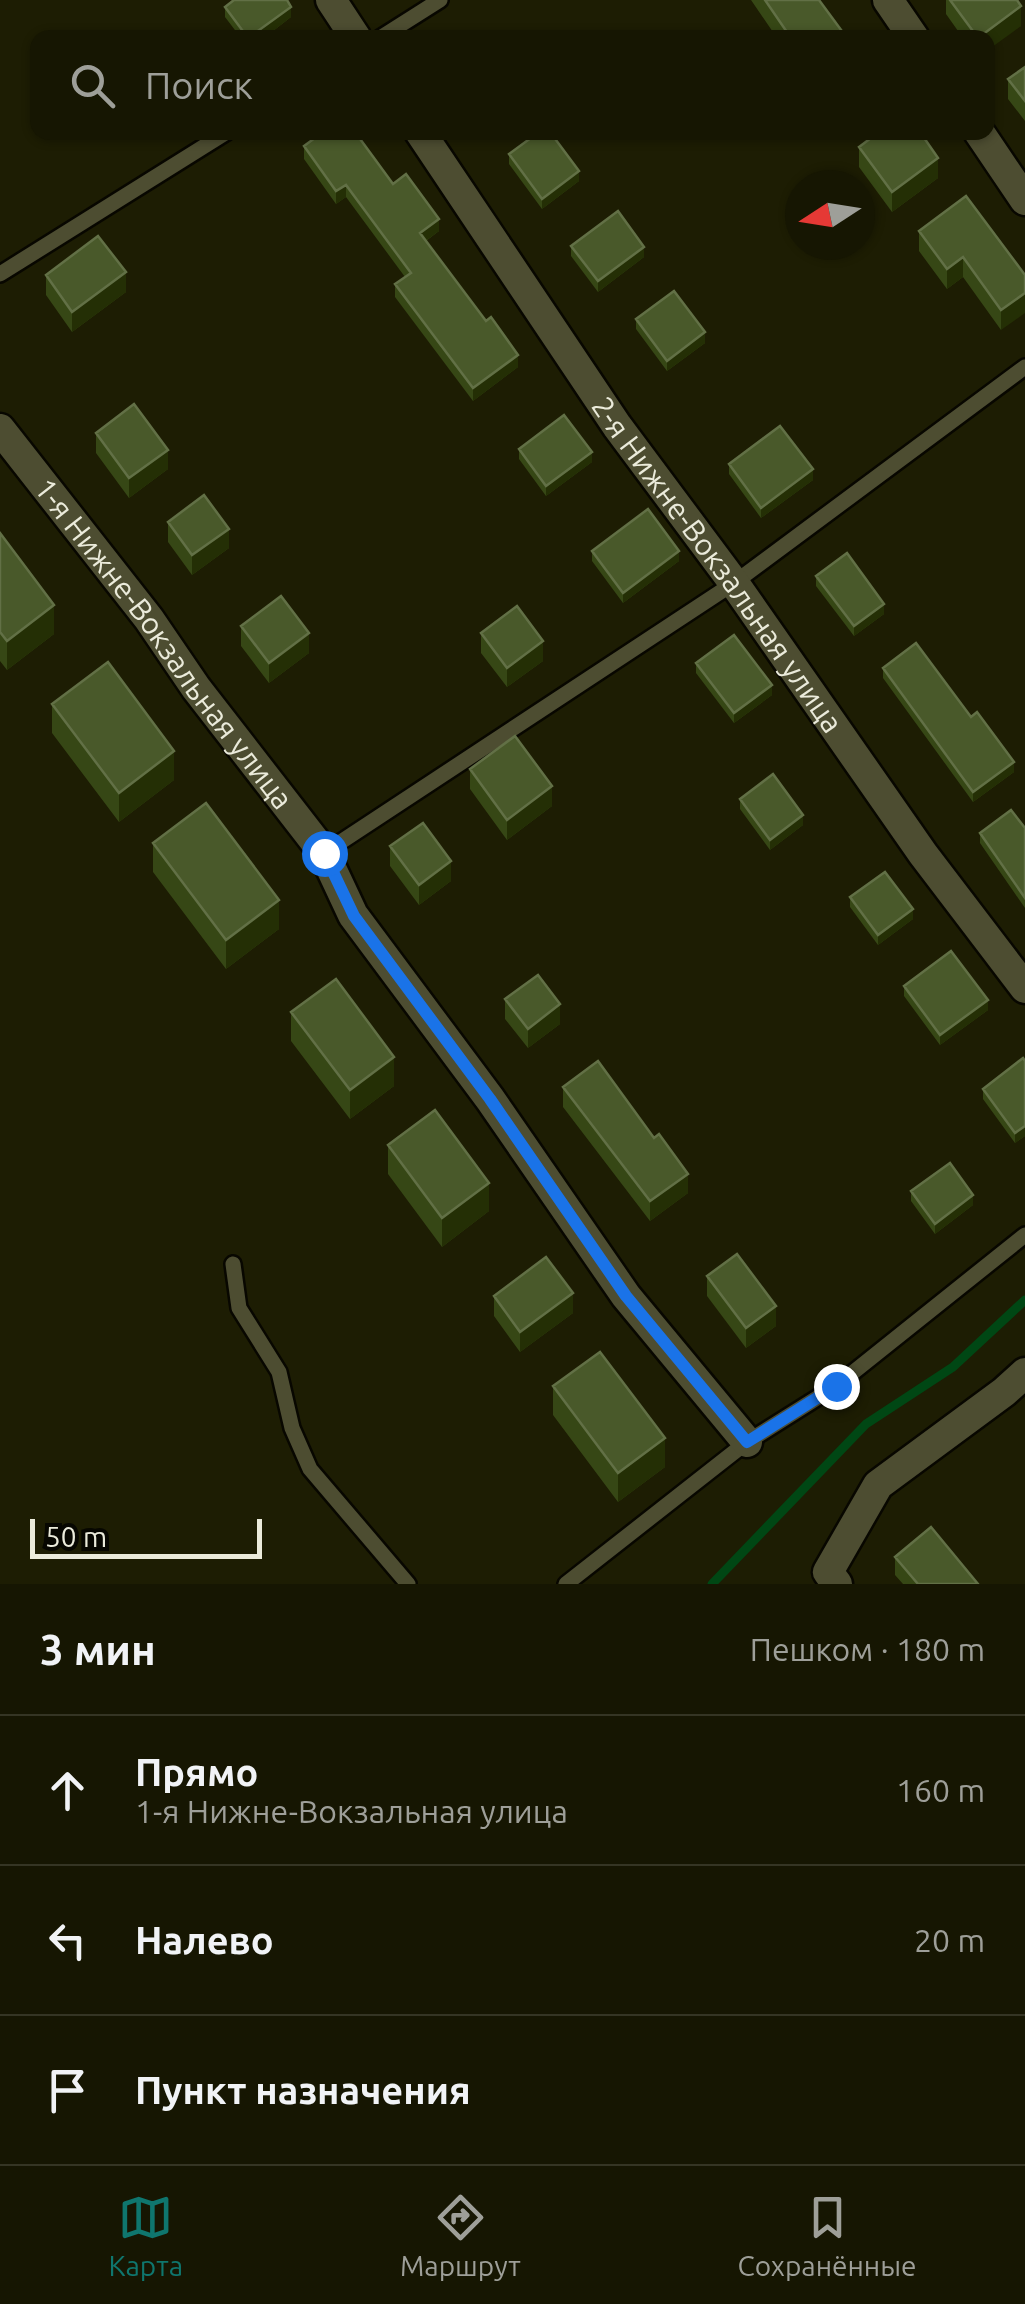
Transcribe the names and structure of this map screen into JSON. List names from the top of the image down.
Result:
{
  "streets": {
    "street": ["2-я Нижне-Вокзальная улица", "1-я Нижне-Вокзальная улица"]
  },
  "scale_bar": "50 m",
  "north": "left",
  "page": {
    "search": "Поиск",
    "scale": "50 m",
    "heading": ["3 мин", "Пешком · 180 m"],
    "list": [
      ["Прямо", "1-я Нижне-Вокзальная улица", "160 m"],
      ["Налево", "20 m"],
      "Пункт назначения"
    ],
    "nav": ["Карта", "Маршрут", "Сохранённые"]
  }
}
